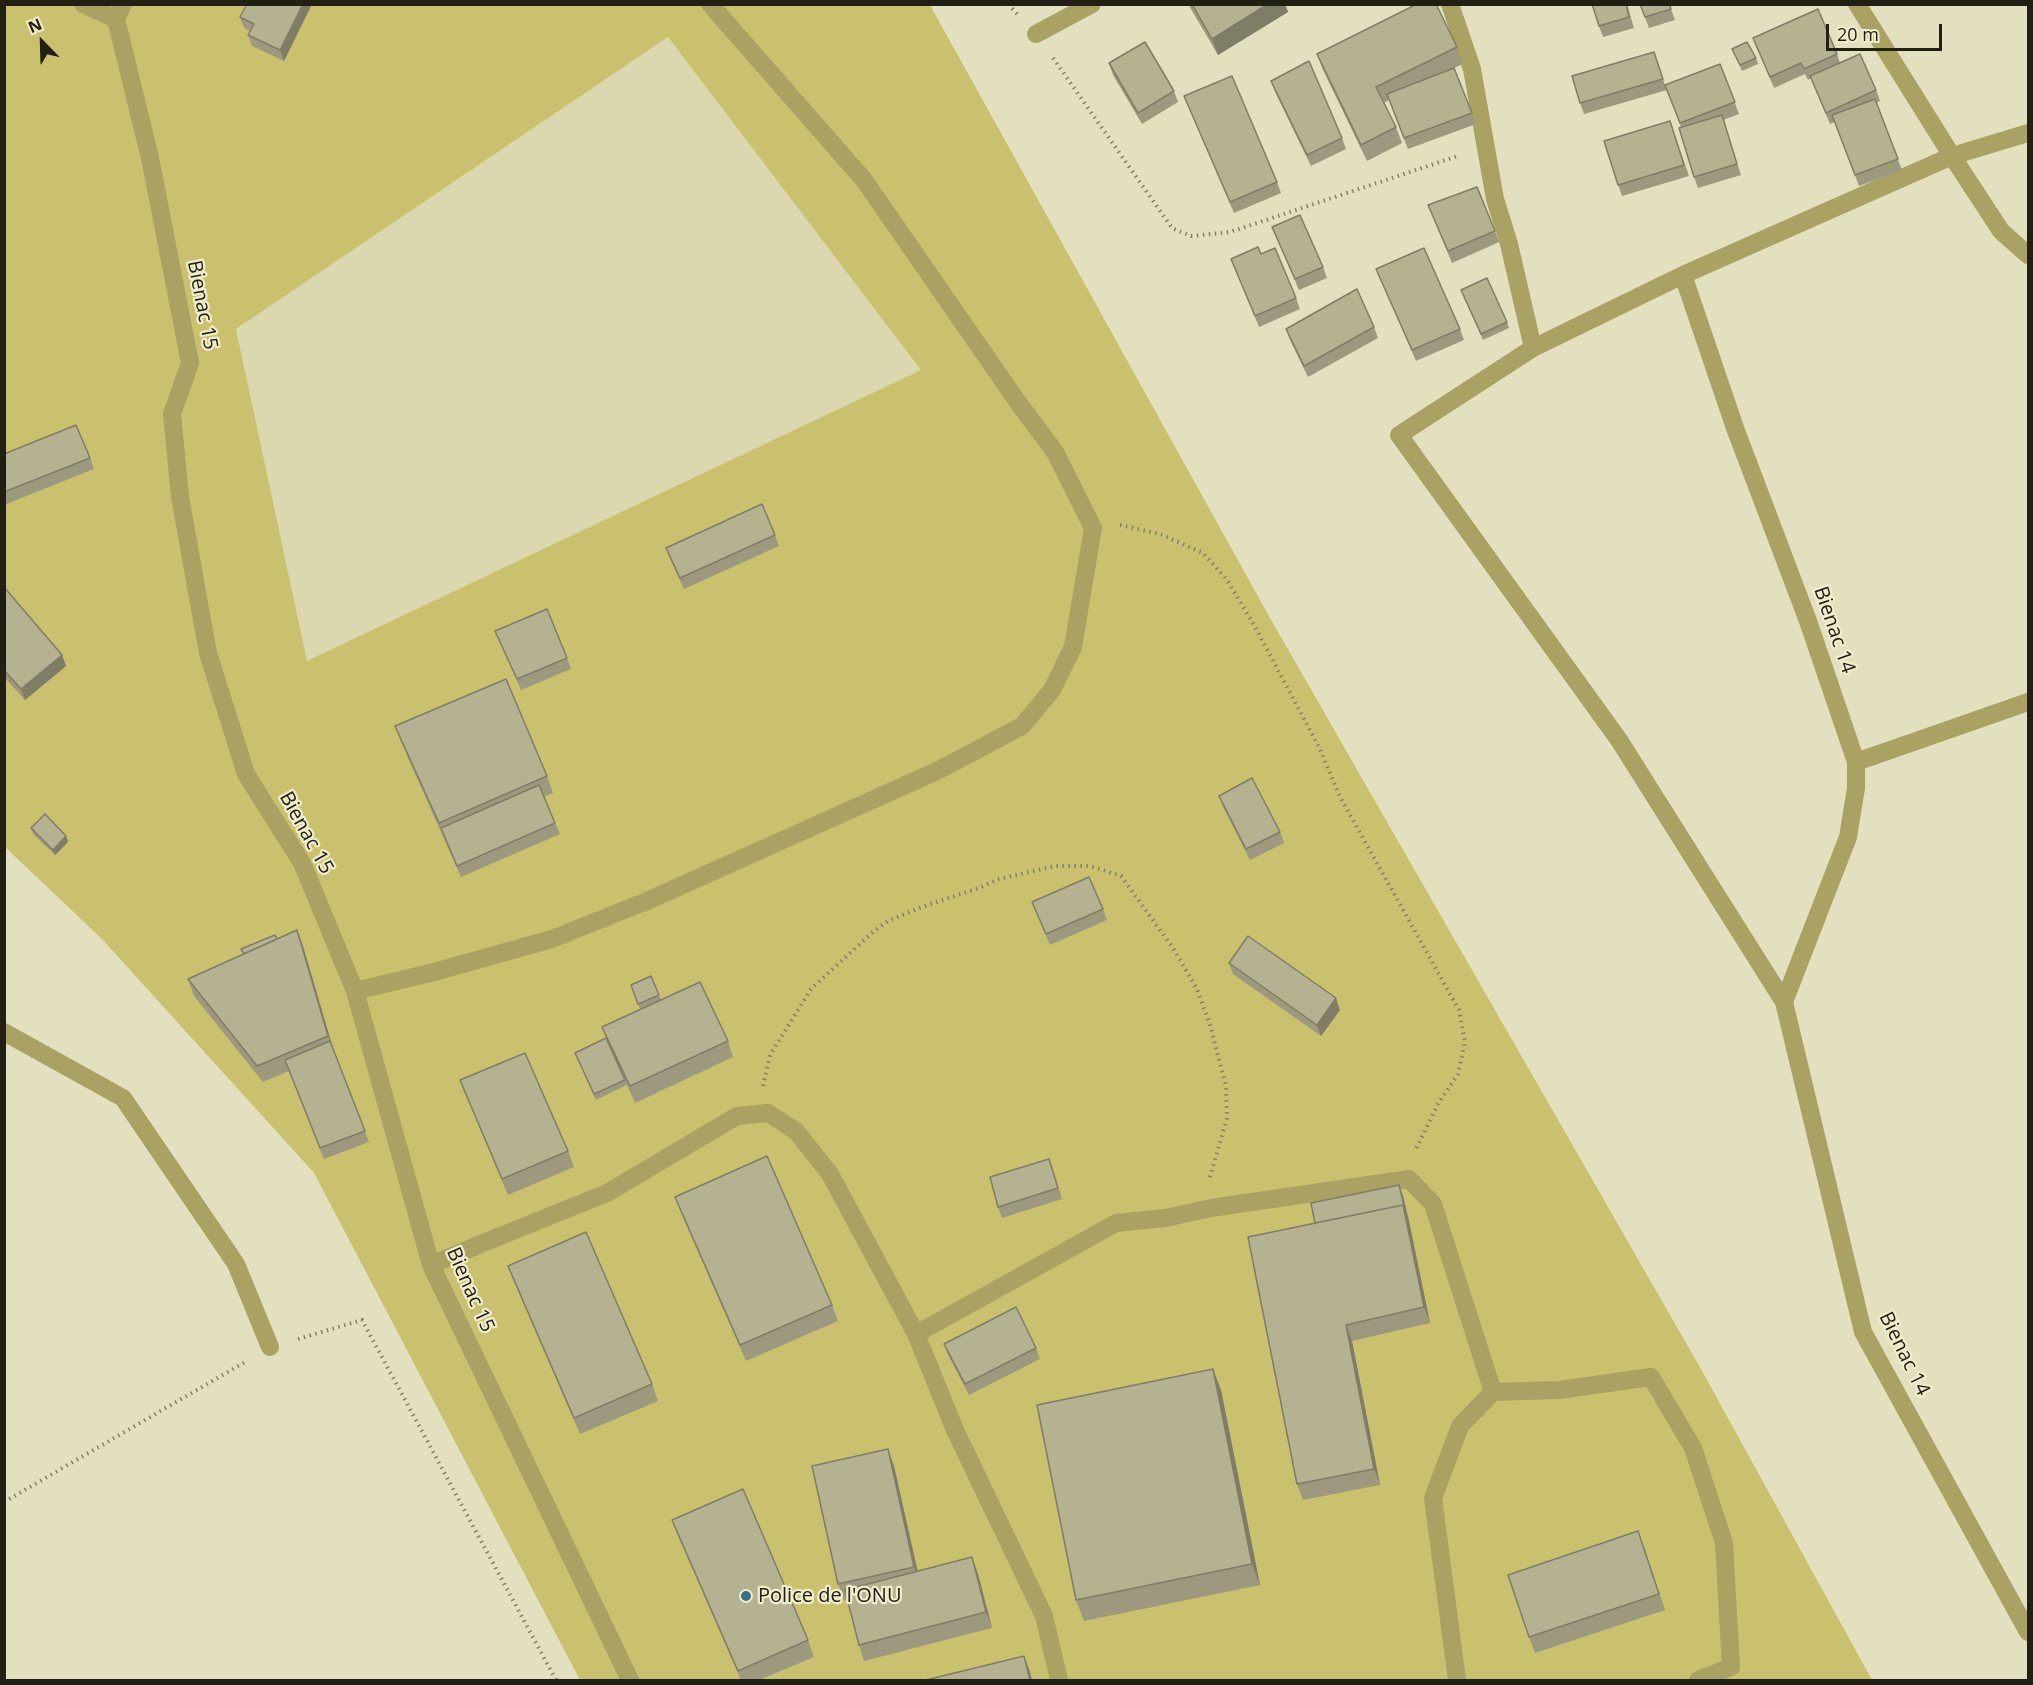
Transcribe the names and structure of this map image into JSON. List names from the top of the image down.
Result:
{
  "streets": {
    "street": ["Bienac 15", "Bienac 14"]
  },
  "places": ["Police de l'ONU"],
  "scale_bar": "20 m",
  "north": "top left"
}
